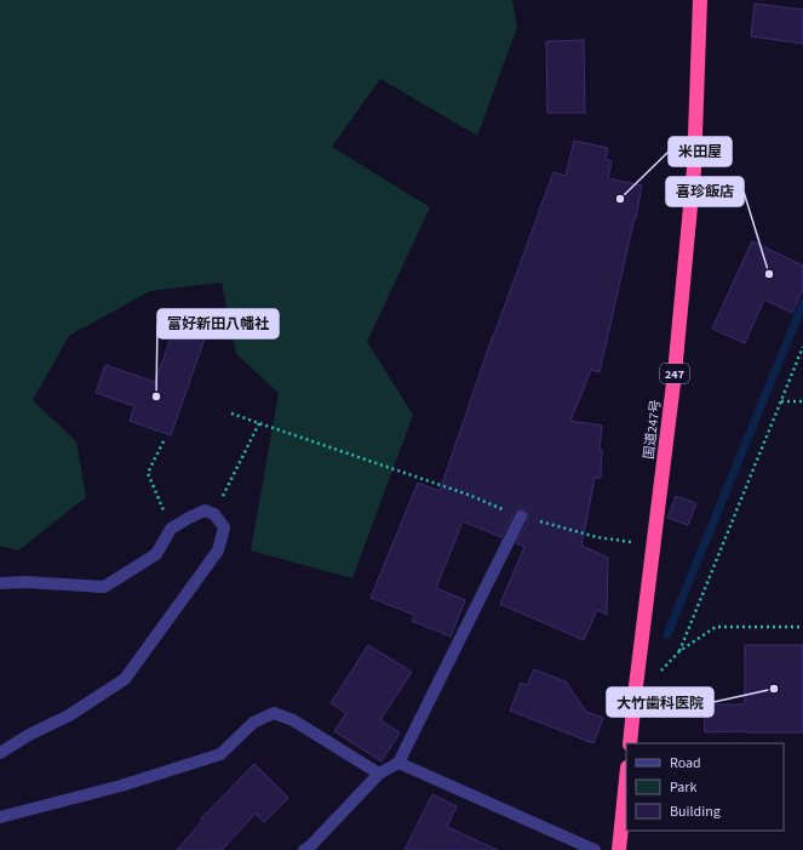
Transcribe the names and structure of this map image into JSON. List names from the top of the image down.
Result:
{
  "streets": {
    "highway": ["247", "国道247号"]
  },
  "places": [
    "米田屋",
    "喜珍飯店",
    "富好新田八幡社",
    "大竹歯科医院"
  ],
  "legend": ["Road", "Park", "Building"]
}
